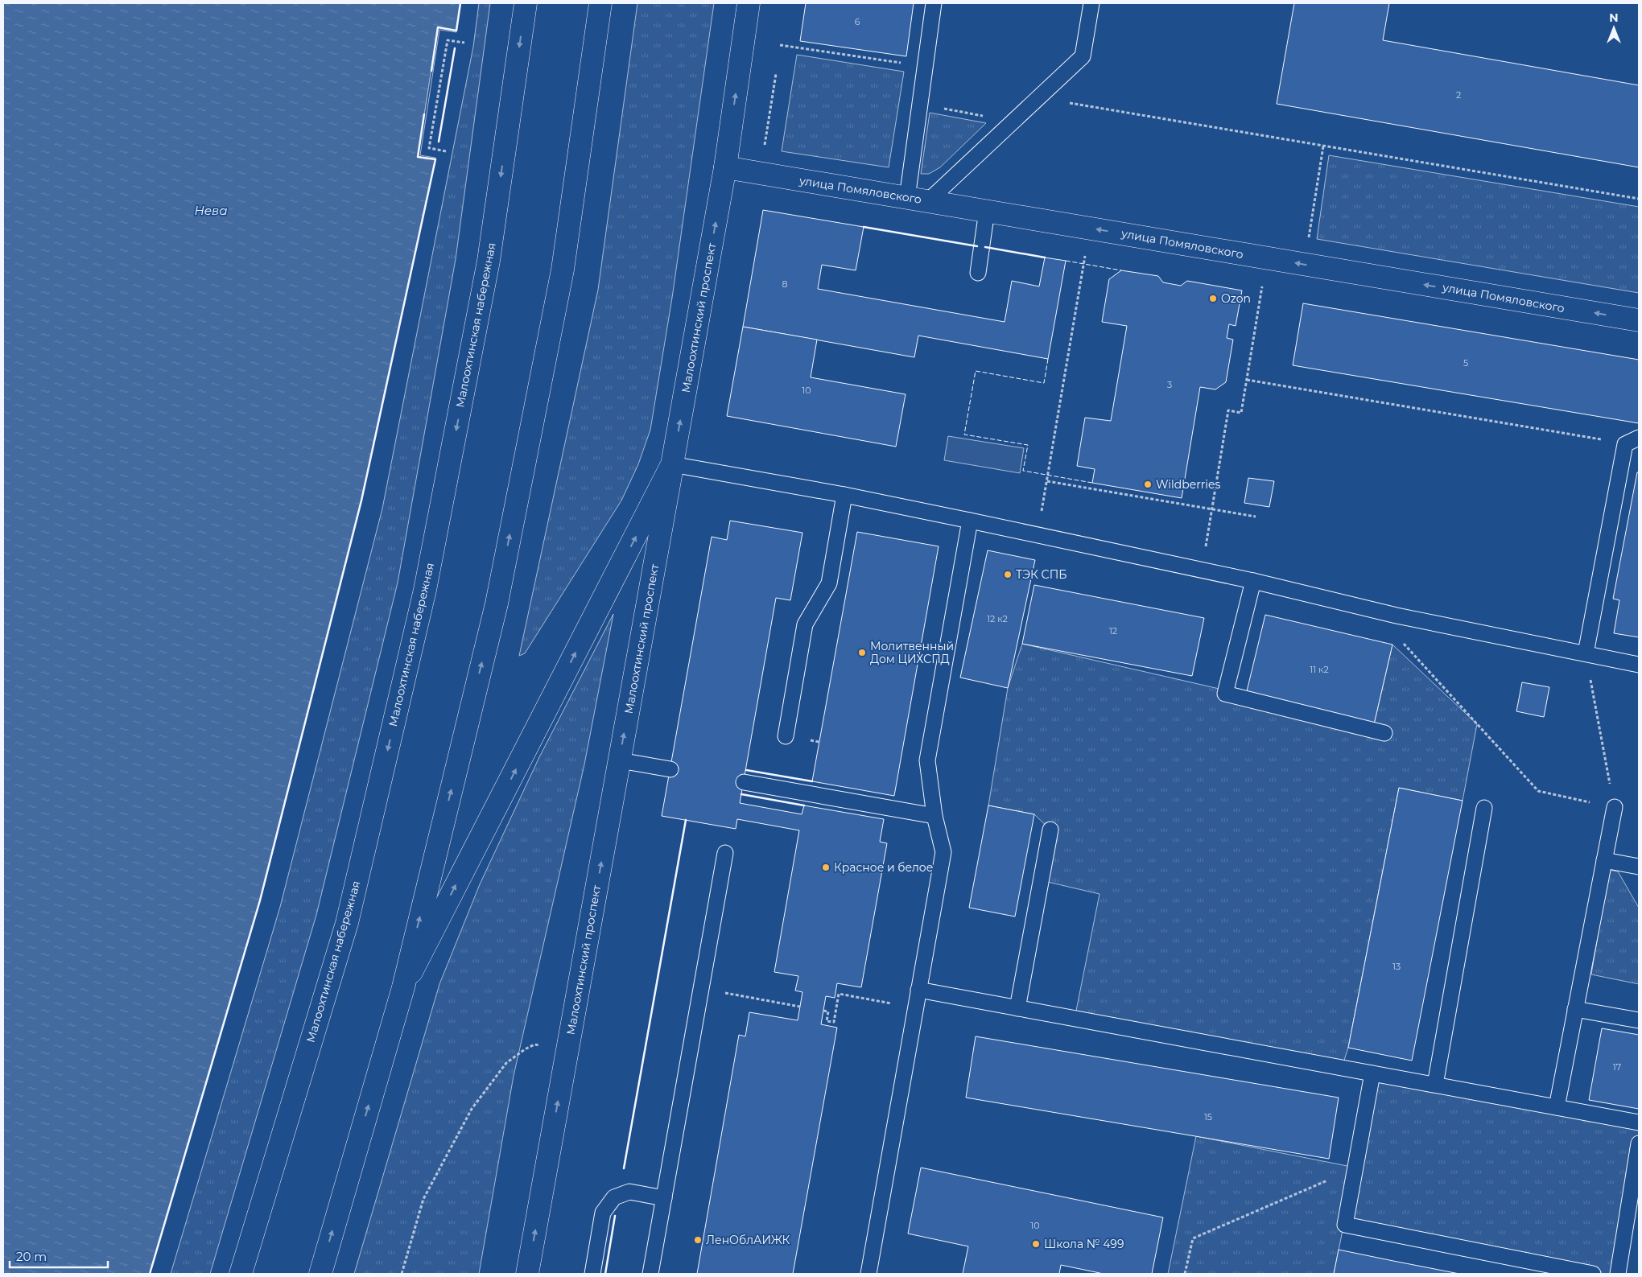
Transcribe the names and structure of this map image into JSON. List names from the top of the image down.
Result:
{
  "streets": {
    "main road": ["улица Помяловского", "Малоохтинский проспект", "Малоохтинская набережная"]
  },
  "crossings": [
    ["улица Помяловского", "Малоохтинский проспект"]
  ],
  "one_way": ["улица Помяловского"],
  "water": ["Нева"],
  "places": [
    "Ozon",
    "Wildberries",
    "ТЭК СПБ",
    "Молитвенный Дом ЦИХСПД",
    "Красное и белое",
    "ЛенОблАИЖК",
    "Школа № 499"
  ],
  "house_numbers": [
    "6",
    "2",
    "8",
    "5",
    "3",
    "10",
    "12 к2",
    "12",
    "11 к2",
    "13",
    "17",
    "15",
    "10"
  ],
  "scale_bar": "20 m",
  "north": "top"
}
